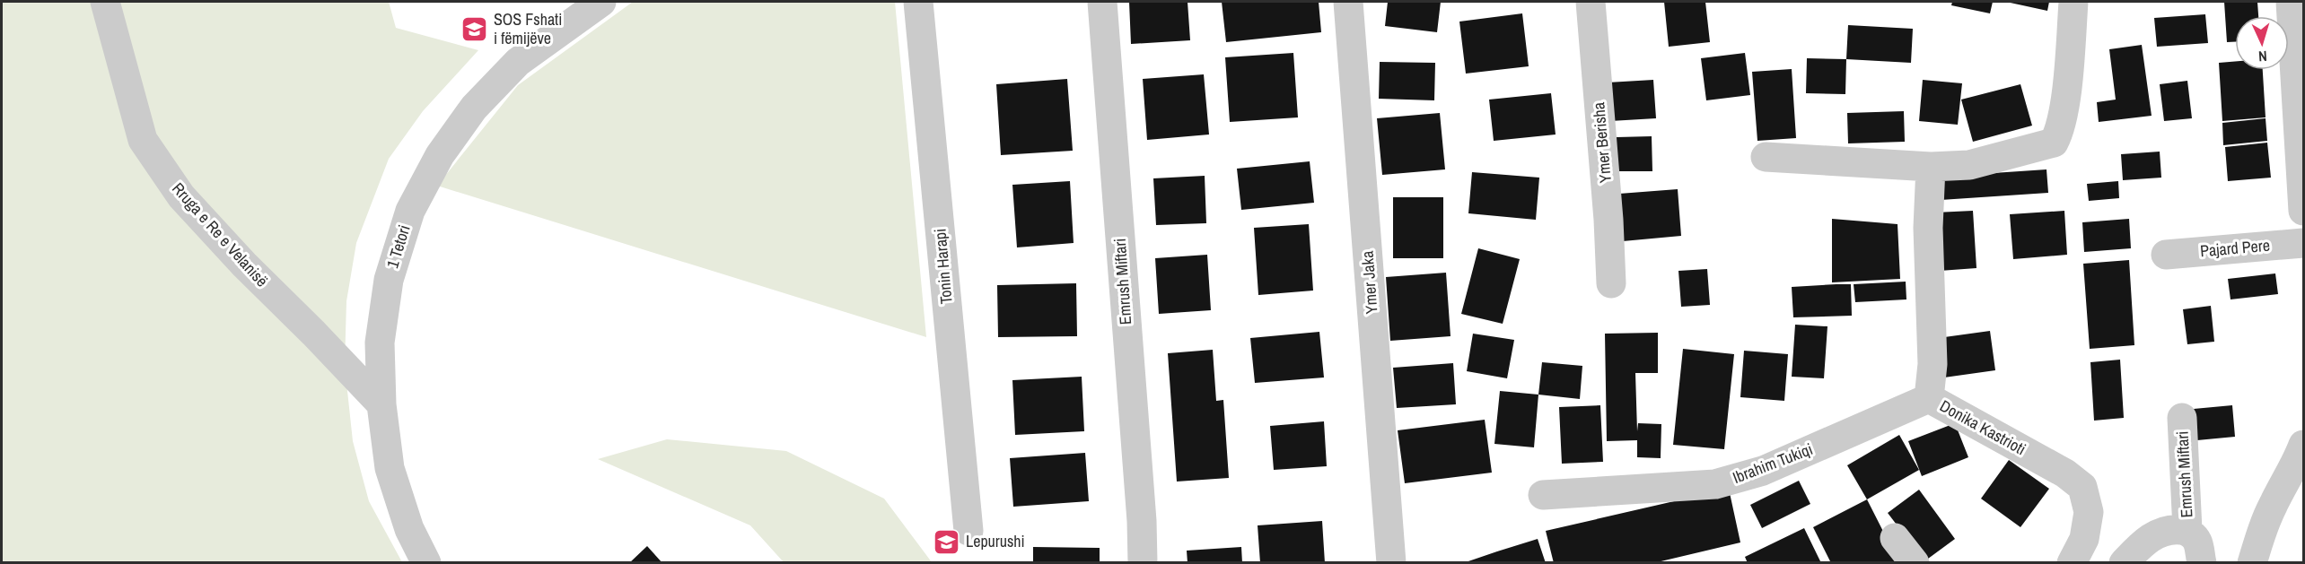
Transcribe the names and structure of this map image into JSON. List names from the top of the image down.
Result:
{
  "streets": {
    "street": [
      "Ymer Berisha",
      "Rruga e Re e Velanisë",
      "1 Tetori",
      "Pajard Pere",
      "Tonin Harapi",
      "Emrush Miftari",
      "Ymer Jaka",
      "Donika Kastrioti",
      "Ibrahim Tukiqi"
    ]
  },
  "crossings": [
    ["Rruga e Re e Velanisë", "1 Tetori"],
    ["Donika Kastrioti", "Ibrahim Tukiqi"]
  ],
  "places": {
    "school or university": ["SOS Fshati i fëmijëve", "Lepurushi"]
  },
  "north": "bottom"
}
